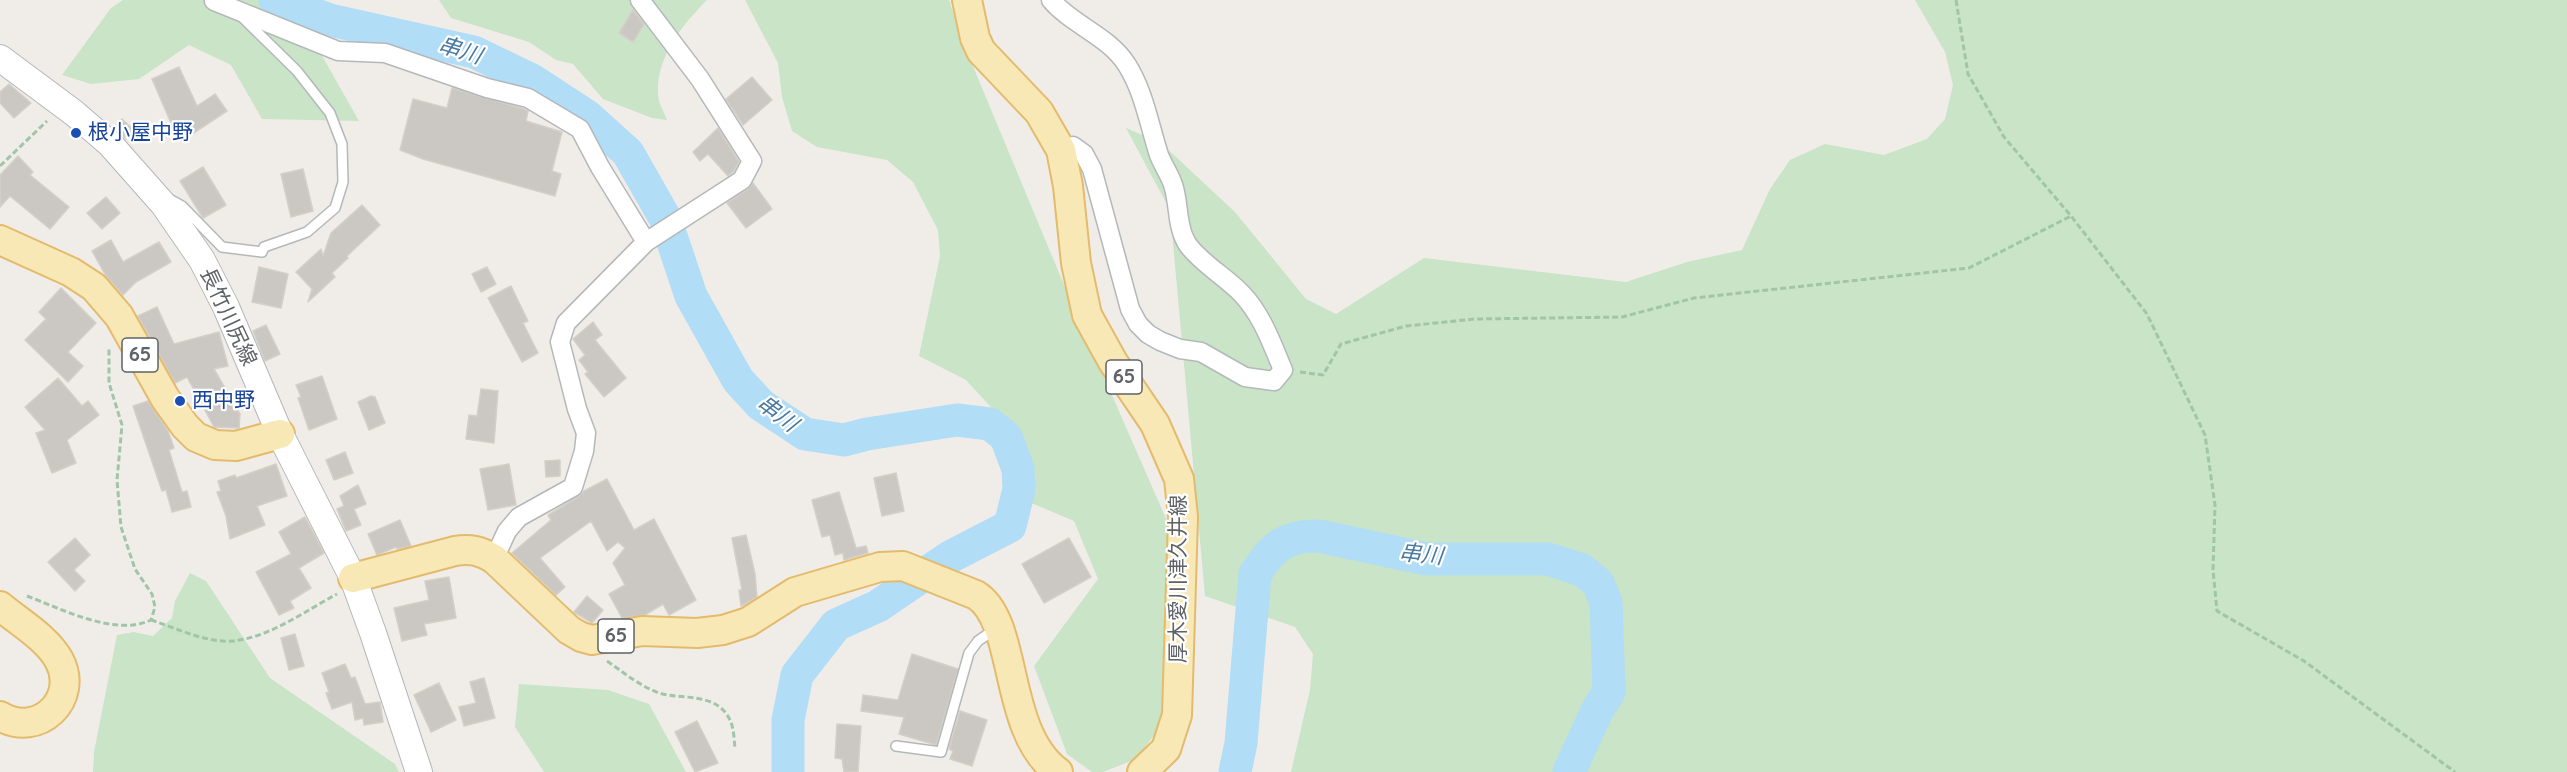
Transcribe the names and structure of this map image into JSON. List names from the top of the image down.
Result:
{
  "streets": {
    "main road": ["長竹川尻線", "65", "厚木愛川津久井線"]
  },
  "crossings": [
    ["長竹川尻線", "65"]
  ],
  "water": ["串川"],
  "places": ["根小屋中野", "西中野"]
}
